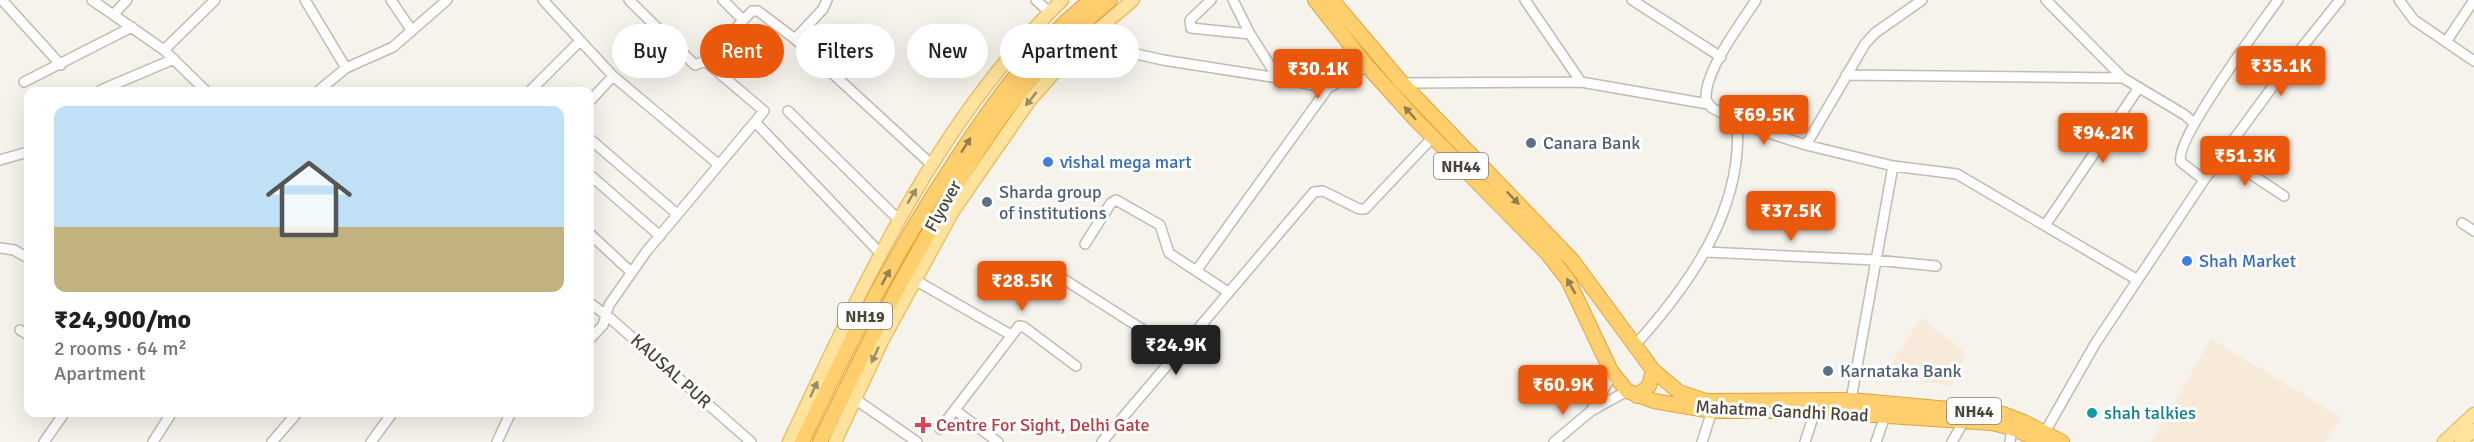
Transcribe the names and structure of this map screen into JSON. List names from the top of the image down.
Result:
{
  "streets": {
    "highway": [
      "NH44",
      "Flyover",
      "NH19",
      "Mahatma Gandhi Road"
    ],
    "street": ["KAUSAL PUR"]
  },
  "crossings": [
    ["NH44", "Mahatma Gandhi Road"]
  ],
  "places": {
    "other": [
      "Canara Bank",
      "vishal mega mart",
      "Sharda group of institutions",
      "Shah Market",
      "Karnataka Bank",
      "shah talkies"
    ],
    "health": ["Centre For Sight, Delhi Gate"]
  },
  "page": {
    "chip": [
      "Buy",
      "Rent",
      "Filters",
      "New",
      "Apartment"
    ],
    "price": [
      "₹35.1K",
      "₹30.1K",
      "₹69.5K",
      "₹94.2K",
      "₹51.3K",
      "₹37.5K",
      "₹28.5K",
      "₹24.9K",
      "₹60.9K"
    ],
    "list": [
      {
        "name": "₹24,900/mo",
        "note": "2 rooms · 64 m² · Apartment"
      }
    ]
  }
}
